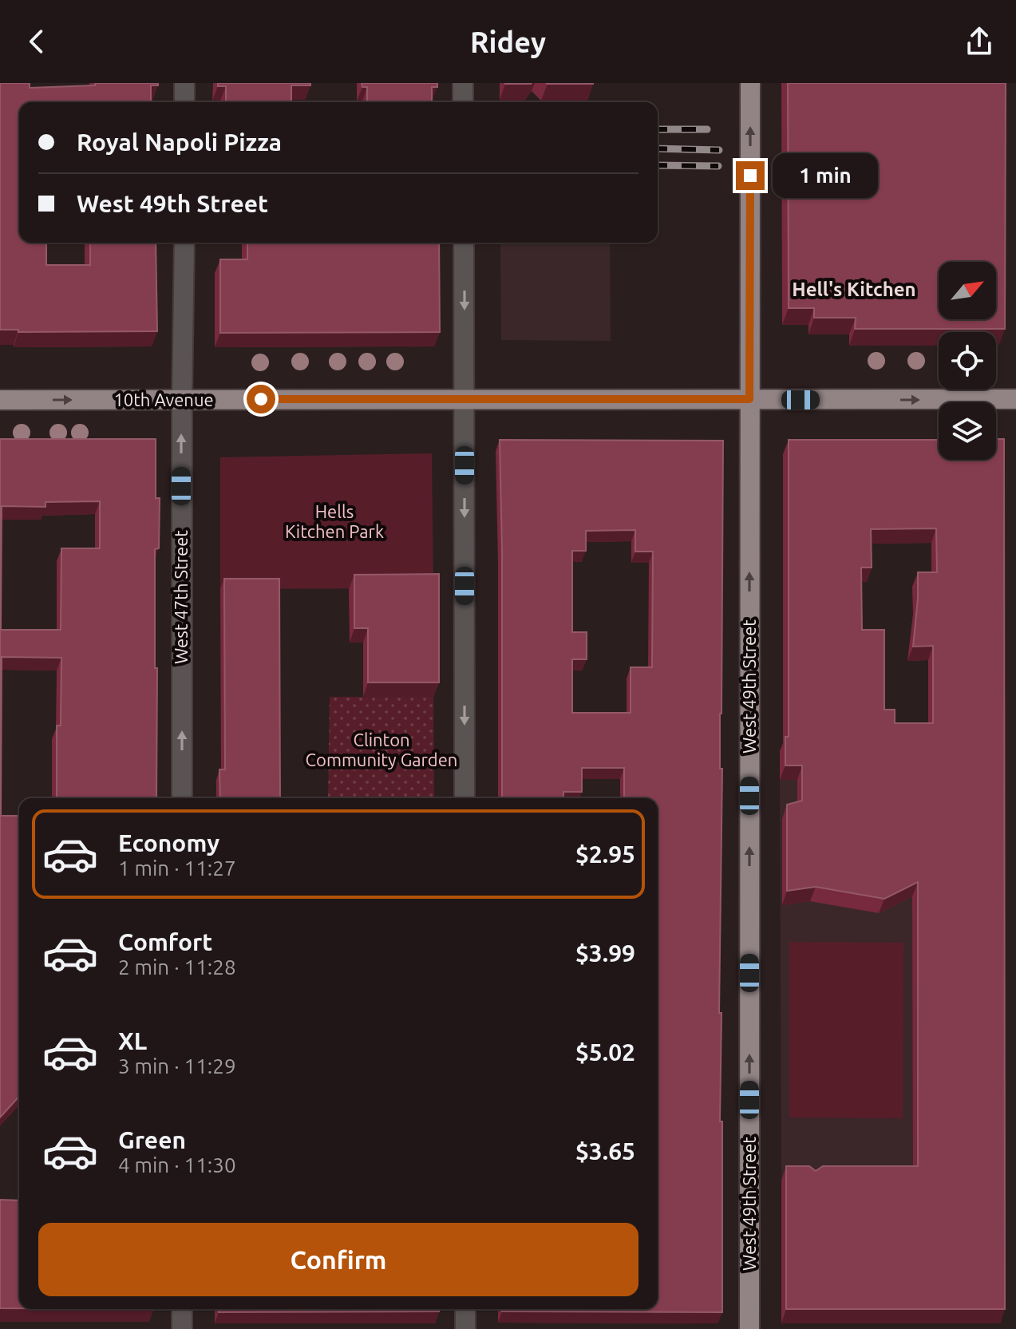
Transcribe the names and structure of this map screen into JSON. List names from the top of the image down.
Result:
{
  "streets": {
    "main road": ["10th Avenue", "West 49th Street"],
    "street": ["West 47th Street"]
  },
  "crossings": [
    ["10th Avenue", "West 47th Street"],
    ["10th Avenue", "West 49th Street"]
  ],
  "one_way": ["10th Avenue", "West 47th Street", "West 49th Street"],
  "districts": ["Hell's Kitchen"],
  "parks": ["Hells Kitchen Park", "Clinton Community Garden"],
  "north": "top right",
  "page": {
    "header": "Ridey",
    "banner": ["Royal Napoli Pizza", "West 49th Street"],
    "bubble": "1 min",
    "list": [
      {
        "name": "Economy",
        "note": "1 min · 11:27",
        "value": "$2.95"
      },
      {
        "name": "Comfort",
        "note": "2 min · 11:28",
        "value": "$3.99"
      },
      {
        "name": "XL",
        "note": "3 min · 11:29",
        "value": "$5.02"
      },
      {
        "name": "Green",
        "note": "4 min · 11:30",
        "value": "$3.65"
      }
    ],
    "buttons": "Confirm"
  }
}
